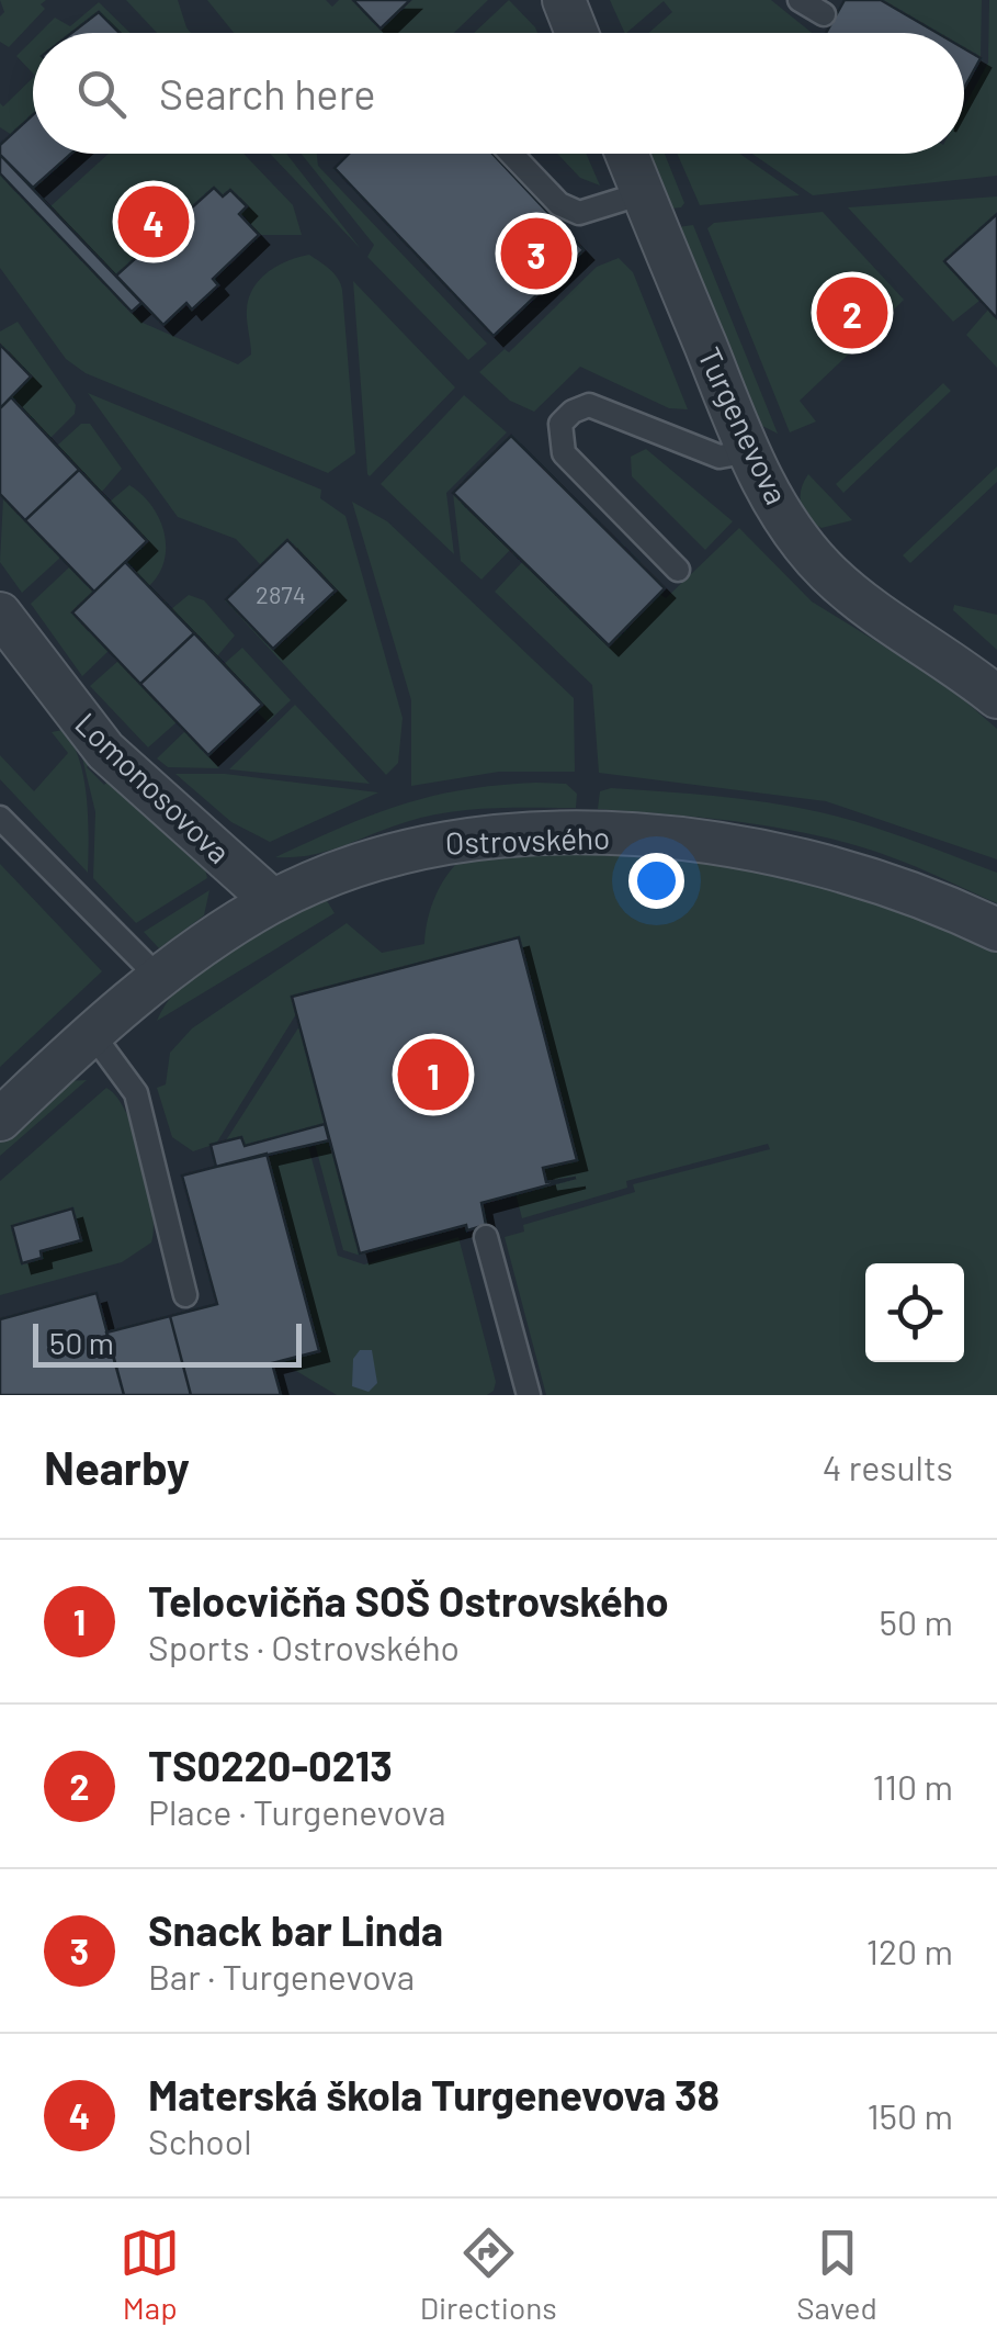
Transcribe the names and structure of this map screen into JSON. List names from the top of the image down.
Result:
{
  "streets": {
    "street": ["Turgenevova", "Lomonosovova", "Ostrovského"]
  },
  "crossings": [
    ["Lomonosovova", "Ostrovského"]
  ],
  "house_numbers": ["2874"],
  "scale_bar": "50 m",
  "page": {
    "search": "Search here",
    "pins": [
      "4",
      "3",
      "2",
      "1"
    ],
    "scale": "50 m",
    "heading": ["Nearby", "4 results"],
    "list": [
      {
        "mark": "1",
        "name": "Telocvičňa SOŠ Ostrovského",
        "note": "Sports · Ostrovského",
        "value": "50 m"
      },
      {
        "mark": "2",
        "name": "TS0220-0213",
        "note": "Place · Turgenevova",
        "value": "110 m"
      },
      {
        "mark": "3",
        "name": "Snack bar Linda",
        "note": "Bar · Turgenevova",
        "value": "120 m"
      },
      {
        "mark": "4",
        "name": "Materská škola Turgenevova 38",
        "note": "School",
        "value": "150 m"
      }
    ],
    "nav": ["Map", "Directions", "Saved"]
  }
}
